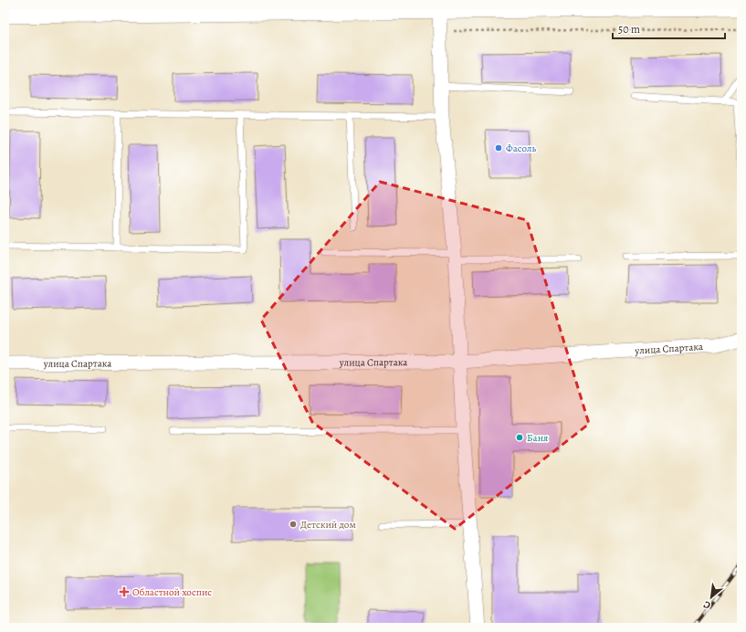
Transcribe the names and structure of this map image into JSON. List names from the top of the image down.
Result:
{
  "streets": {
    "street": ["улица Спартака"]
  },
  "places": {
    "other": ["Фасоль", "Баня", "Детский дом"],
    "health": ["Областной хоспис"]
  },
  "scale_bar": "50 m",
  "north": "bottom left"
}
